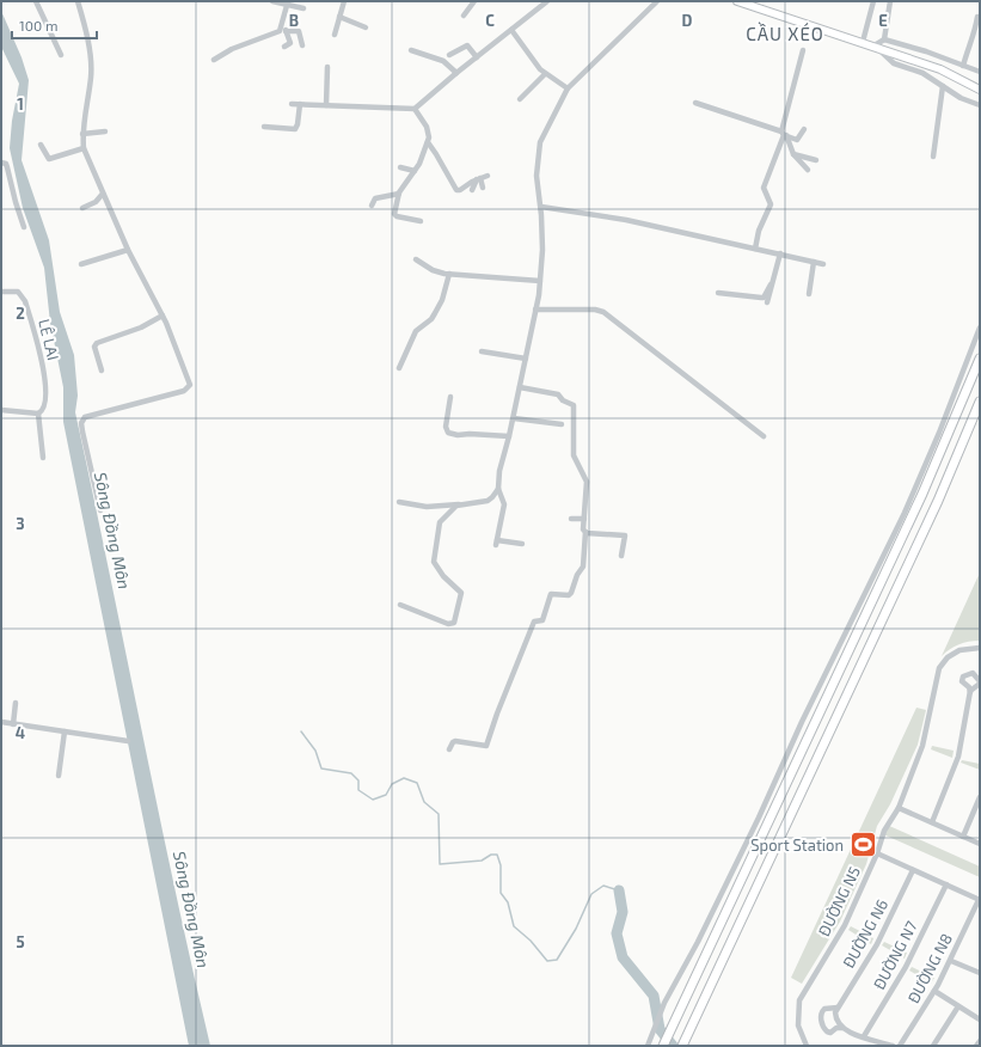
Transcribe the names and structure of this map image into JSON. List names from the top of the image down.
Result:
{
  "streets": {
    "street": [
      "LÊ LAI",
      "ĐƯỜNG N5",
      "ĐƯỜNG N6",
      "ĐƯỜNG N7",
      "ĐƯỜNG N8"
    ]
  },
  "districts": ["CẦU XÉO"],
  "water": ["Sông Đồng Môn"],
  "places": {
    "sports": ["Sport Station"]
  },
  "scale_bar": "100 m",
  "grid": {
    "columns": [
      "B",
      "C",
      "D",
      "E"
    ],
    "rows": [
      "1",
      "2",
      "3",
      "4",
      "5"
    ]
  }
}
